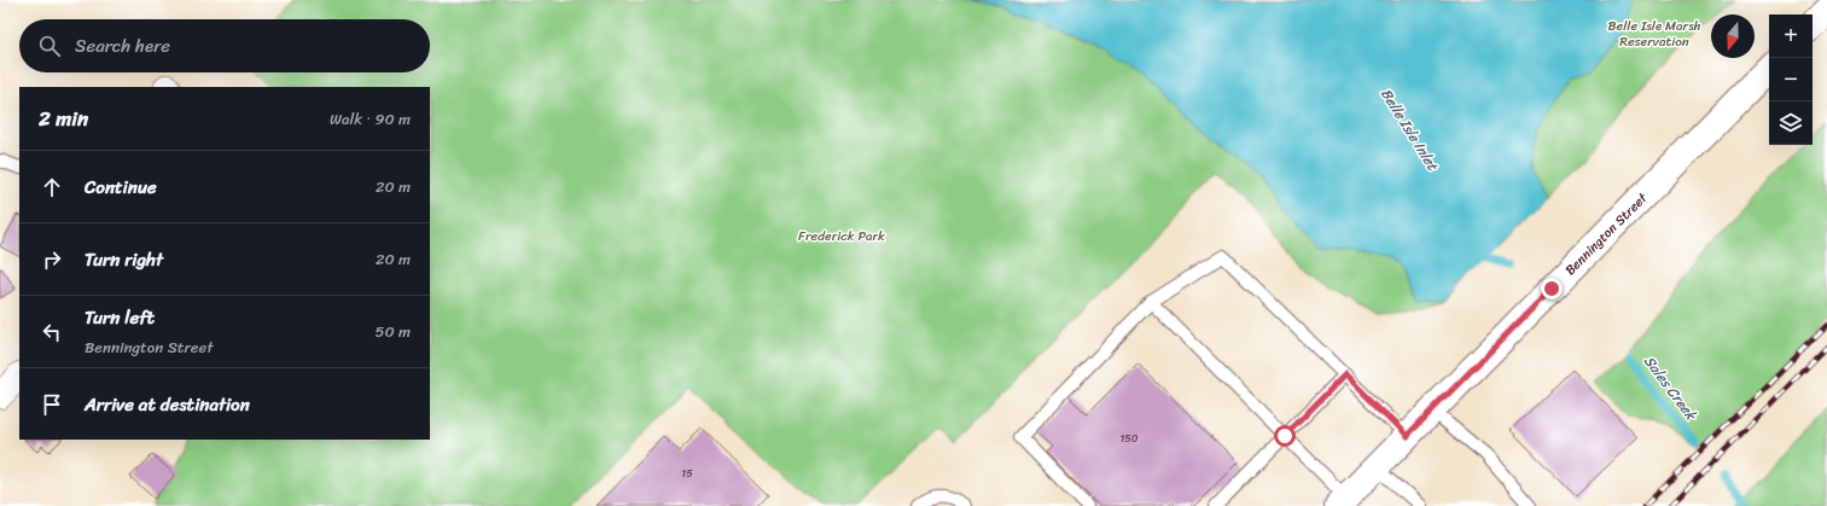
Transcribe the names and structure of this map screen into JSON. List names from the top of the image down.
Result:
{
  "streets": {
    "main road": ["Bennington Street"]
  },
  "water": ["Belle Isle Inlet", "Sales Creek"],
  "parks": ["Belle Isle Marsh Reservation", "Frederick Park"],
  "house_numbers": ["150", "15"],
  "north": "bottom",
  "page": {
    "map_buttons": ["+", "−"],
    "search": "Search here",
    "heading": ["2 min", "Walk · 90 m"],
    "list": [
      ["Continue", "20 m"],
      ["Turn right", "20 m"],
      ["Turn left", "Bennington Street", "50 m"],
      "Arrive at destination"
    ]
  }
}
